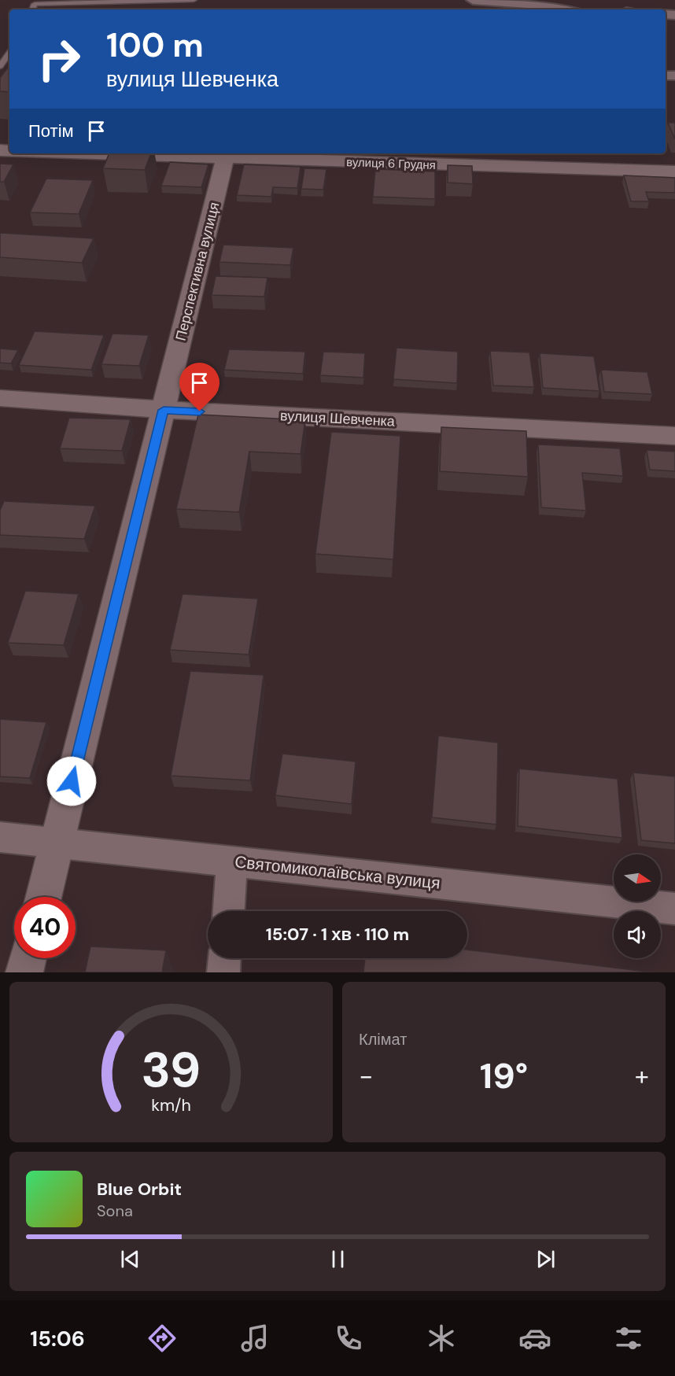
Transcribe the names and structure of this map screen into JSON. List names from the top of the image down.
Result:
{
  "streets": {
    "street": [
      "вулиця 6 Грудня",
      "Перспективна вулиця",
      "вулиця Шевченка",
      "Святомиколаївська вулиця"
    ]
  },
  "crossings": [
    ["вулиця 6 Грудня", "Перспективна вулиця"],
    ["Перспективна вулиця", "вулиця Шевченка"],
    ["Перспективна вулиця", "Святомиколаївська вулиця"]
  ],
  "north": "right",
  "page": {
    "turn": ["100 m", "вулиця Шевченка"],
    "then": "Потім",
    "limit": "40",
    "trip": "15:07 · 1 хв · 110 m",
    "tile": "Клімат",
    "heat": ["−", "19°", "+"],
    "song": ["Blue Orbit", "Sona"],
    "tabs": "15:06",
    "gauge": ["39", "km/h"]
  }
}
